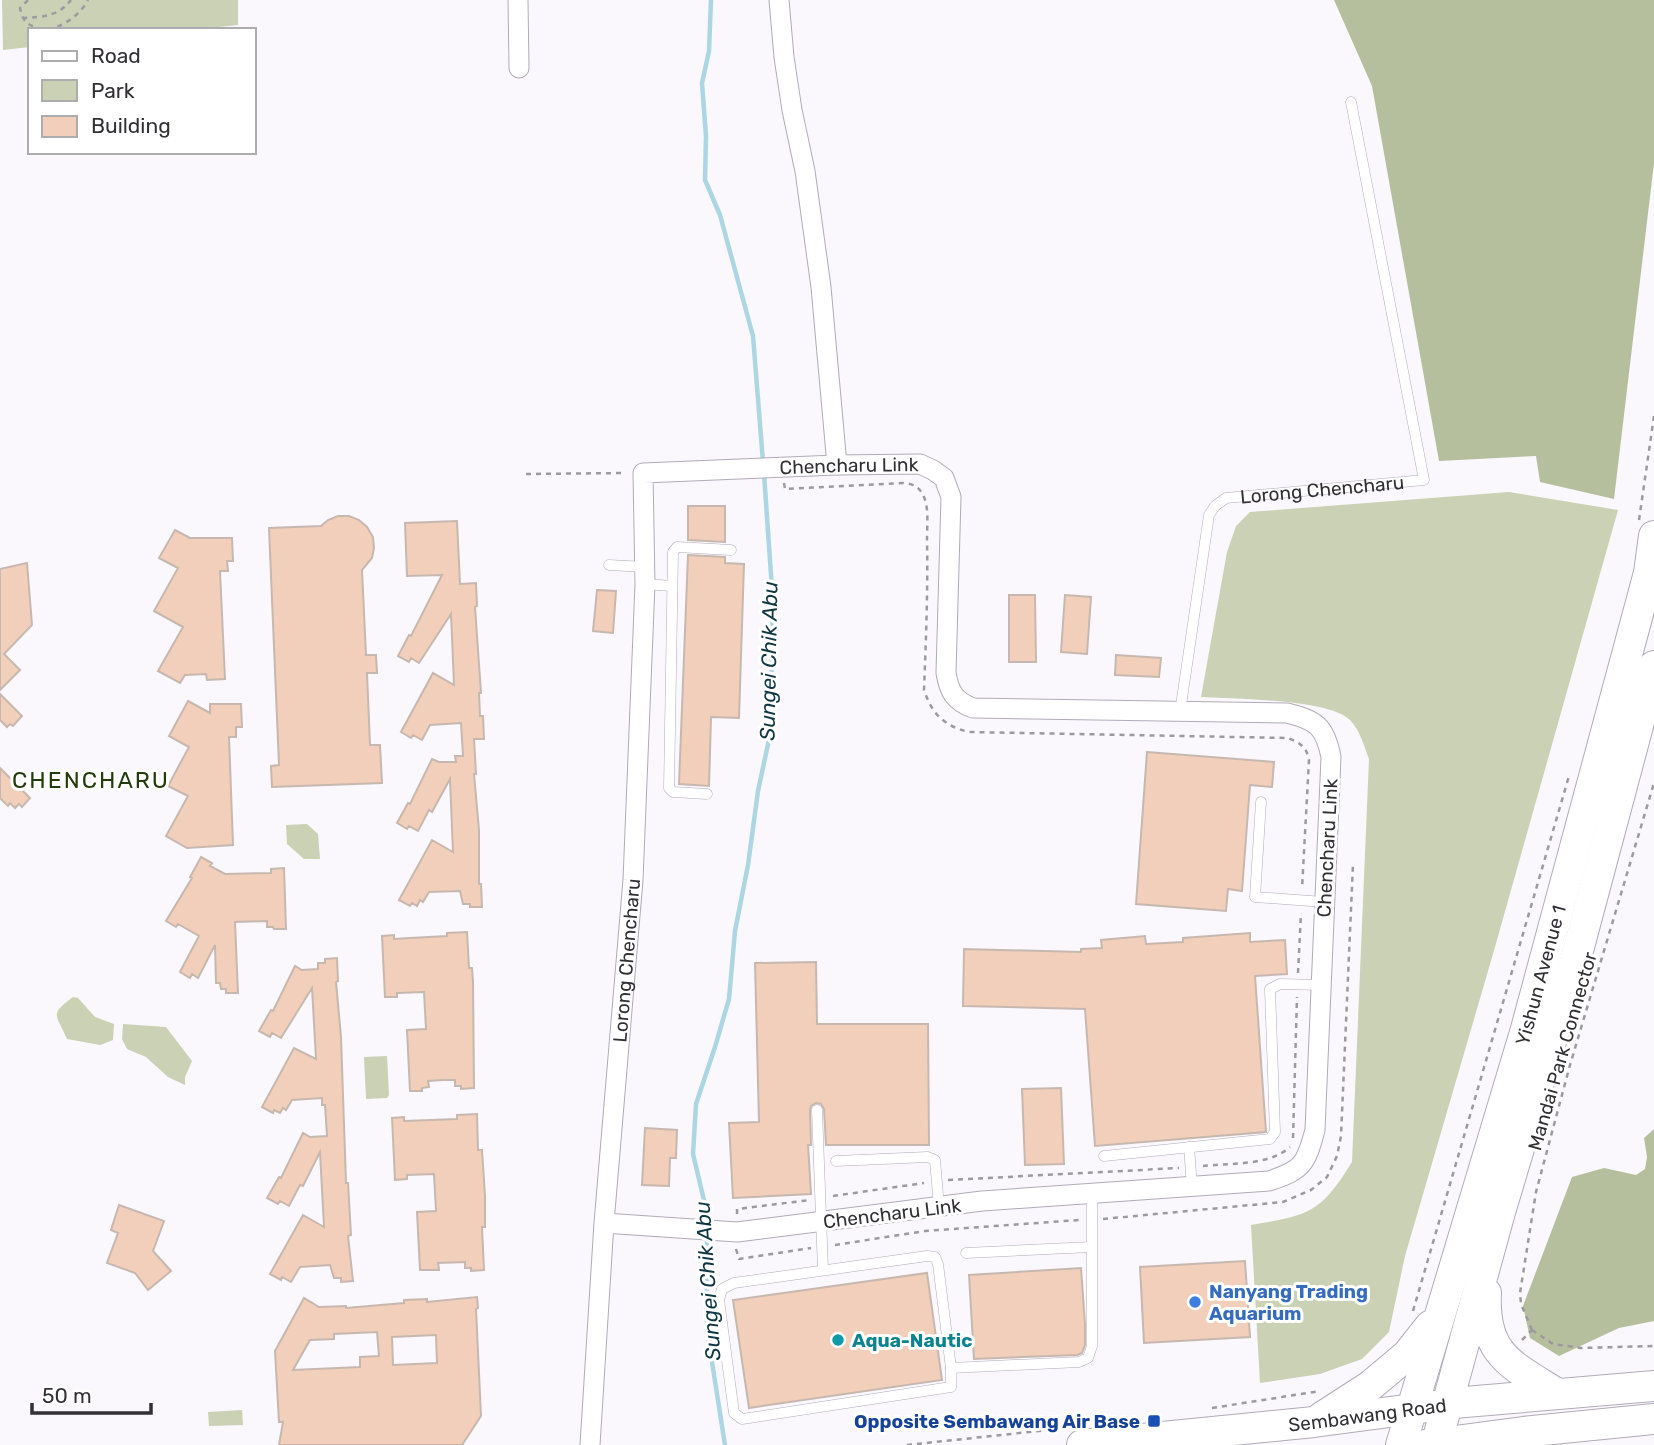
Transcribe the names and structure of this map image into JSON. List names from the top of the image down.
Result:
{
  "streets": {
    "main road": ["Yishun Avenue 1", "Sembawang Road"],
    "street": ["Chencharu Link", "Lorong Chencharu"],
    "path": ["Mandai Park Connector"]
  },
  "crossings": [
    ["Chencharu Link", "Lorong Chencharu"],
    ["Yishun Avenue 1", "Sembawang Road"]
  ],
  "districts": ["CHENCHARU"],
  "water": ["Sungei Chik Abu"],
  "places": {
    "other": ["Nanyang Trading Aquarium", "Aqua-Nautic"],
    "transit": ["Opposite Sembawang Air Base"]
  },
  "legend": ["Road", "Park", "Building"],
  "scale_bar": "50 m"
}
